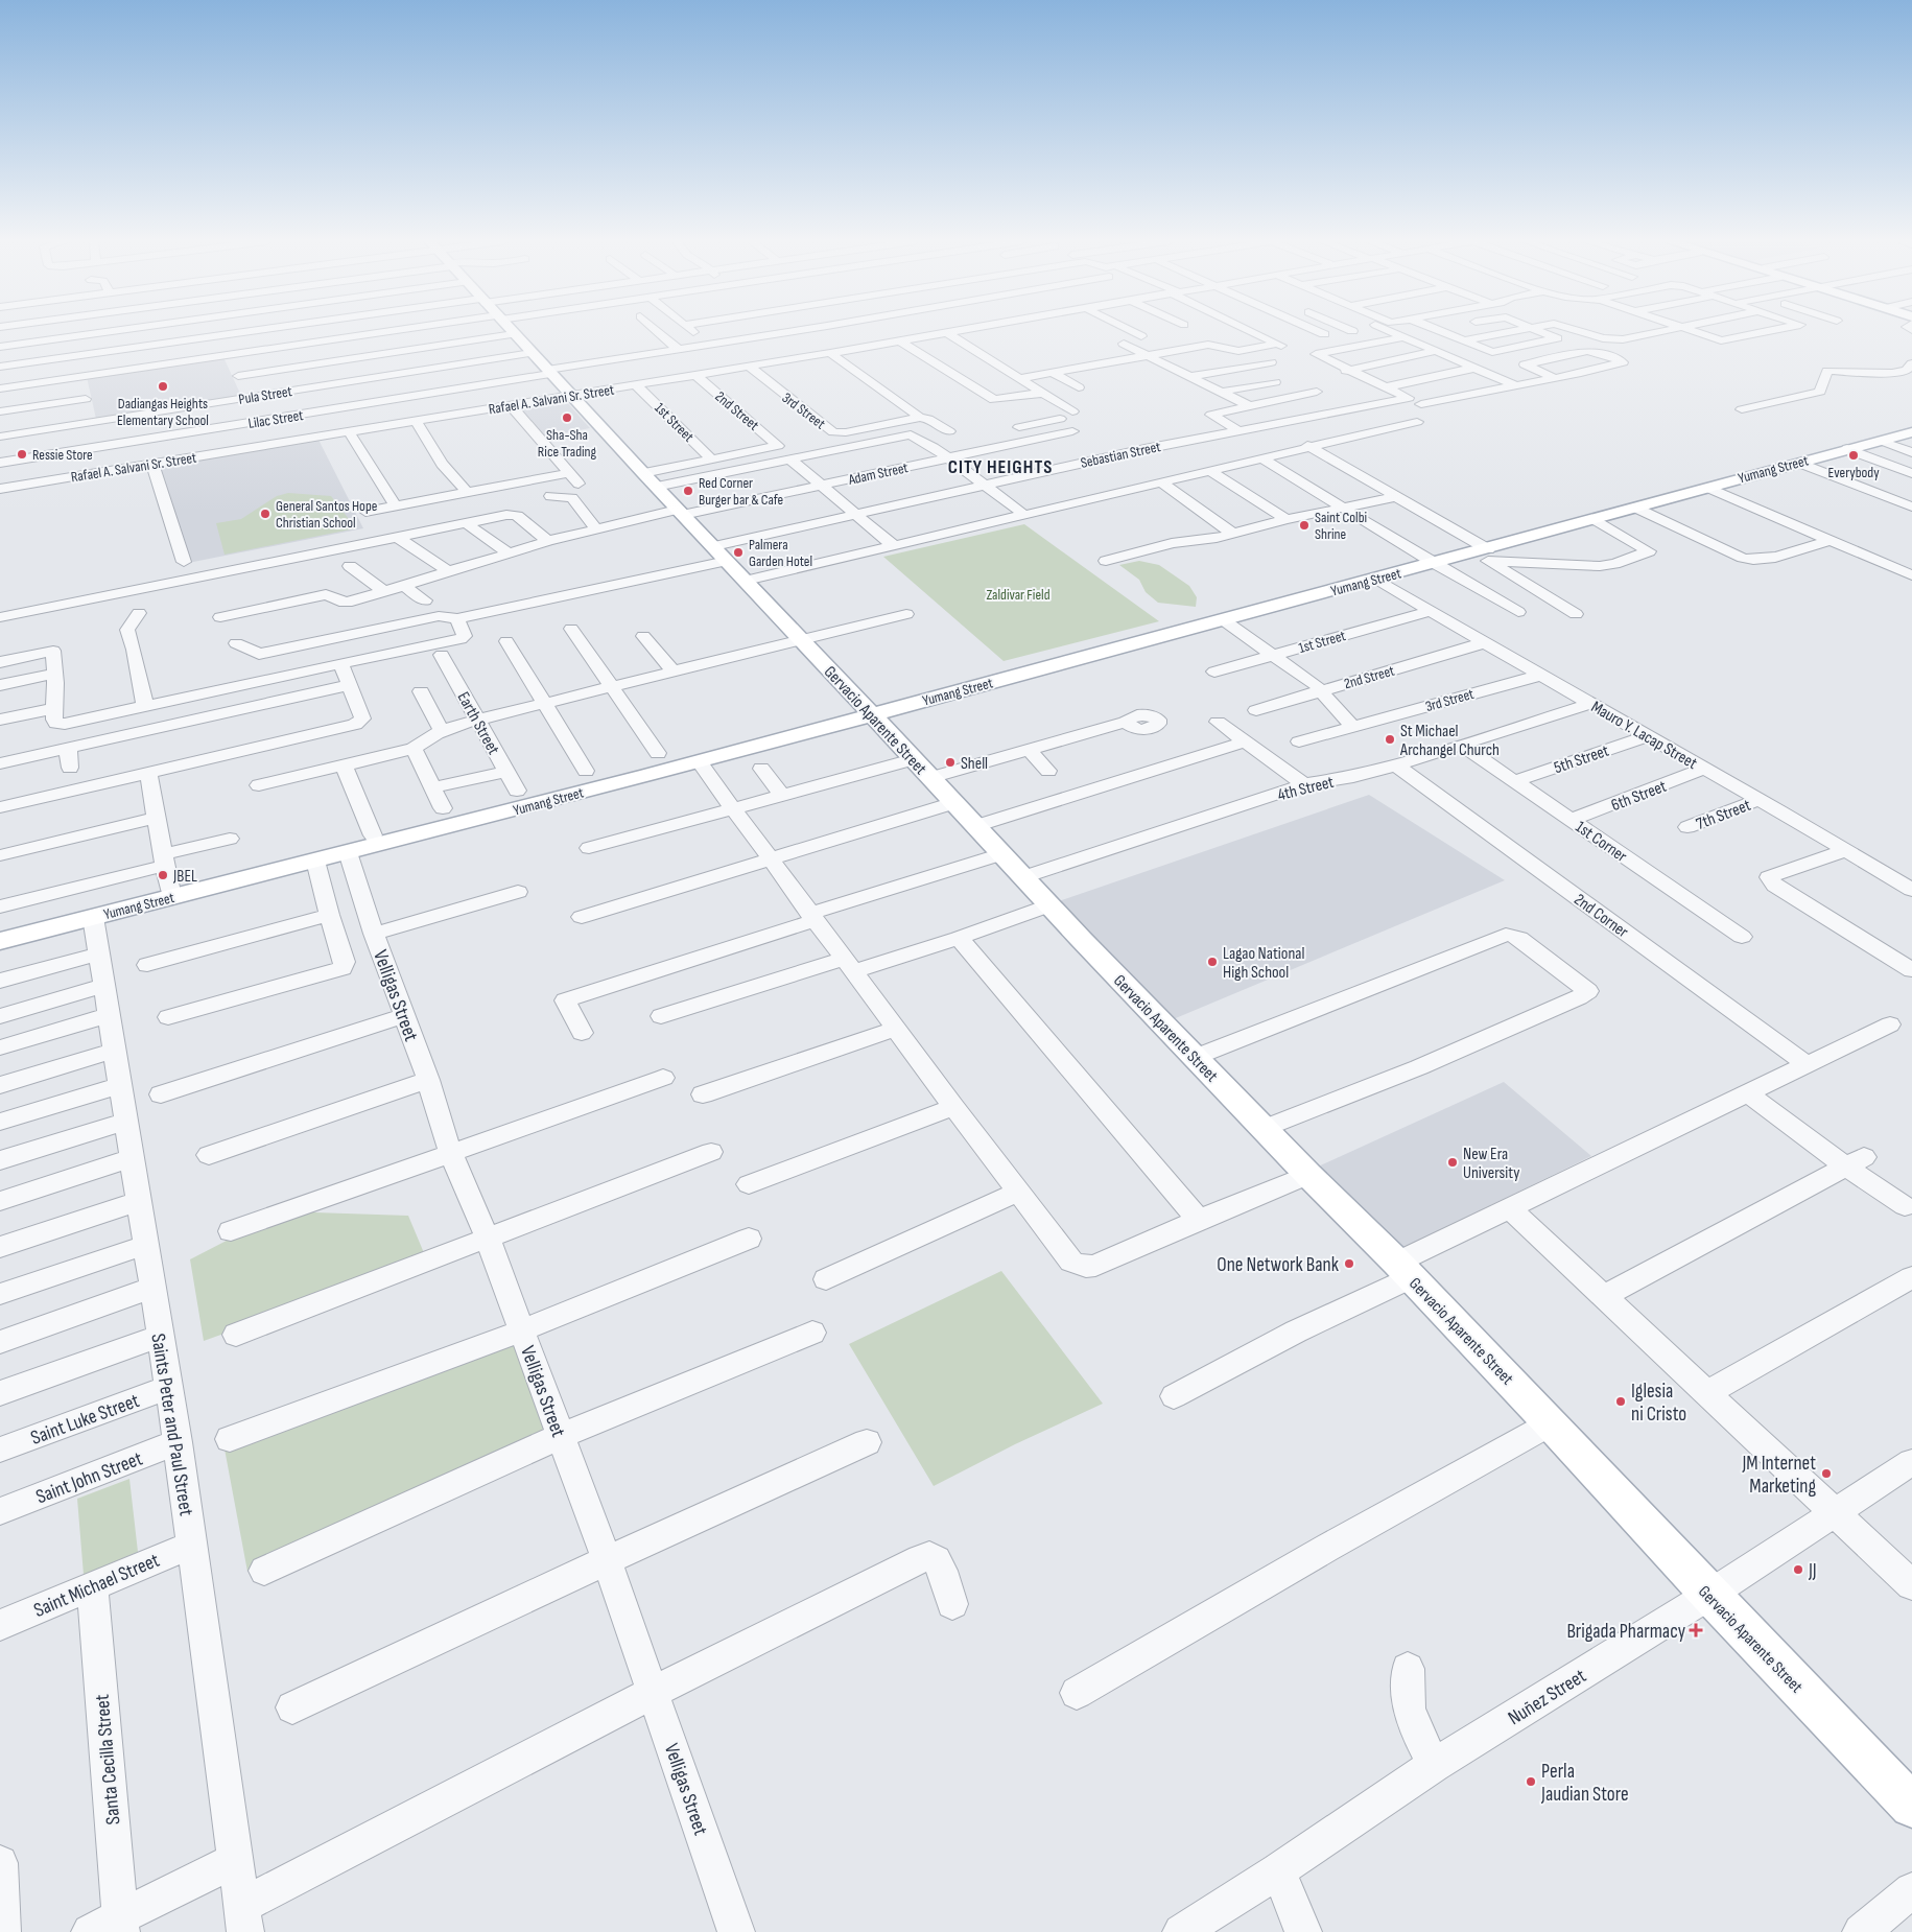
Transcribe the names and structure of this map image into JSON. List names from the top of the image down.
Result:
{
  "streets": {
    "main road": ["Yumang Street", "Gervacio Aparente Street"],
    "street": [
      "Pula Street",
      "Rafael A. Salvani Sr. Street",
      "2nd Street",
      "3rd Street",
      "Lilac Street",
      "1st Street",
      "Sebastian Street",
      "Adam Street",
      "Earth Street",
      "Mauro Y. Lacap Street",
      "5th Street",
      "4th Street",
      "6th Street",
      "7th Street",
      "1st Corner",
      "2nd Corner",
      "Velligas Street",
      "Saint Luke Street",
      "Saints Peter and Paul Street",
      "Saint John Street",
      "Saint Michael Street",
      "Nuñez Street",
      "Santa Cecilla Street"
    ]
  },
  "crossings": [
    ["Pula Street", "Gervacio Aparente Street"],
    ["Rafael A. Salvani Sr. Street", "2nd Street"],
    ["Rafael A. Salvani Sr. Street", "3rd Street"],
    ["Rafael A. Salvani Sr. Street", "Lilac Street"],
    ["Rafael A. Salvani Sr. Street", "1st Street"],
    ["Rafael A. Salvani Sr. Street", "Gervacio Aparente Street"],
    ["2nd Street", "1st Street"],
    ["2nd Street", "Mauro Y. Lacap Street"],
    ["3rd Street", "Lilac Street"],
    ["3rd Street", "Mauro Y. Lacap Street"],
    ["Lilac Street", "Gervacio Aparente Street"],
    ["1st Street", "Mauro Y. Lacap Street"],
    ["Sebastian Street", "Gervacio Aparente Street"],
    ["Yumang Street", "Gervacio Aparente Street"],
    ["Yumang Street", "Mauro Y. Lacap Street"],
    ["Yumang Street", "Velligas Street"],
    ["Yumang Street", "Saints Peter and Paul Street"],
    ["Adam Street", "Gervacio Aparente Street"],
    ["Gervacio Aparente Street", "4th Street"],
    ["Gervacio Aparente Street", "Nuñez Street"],
    ["Mauro Y. Lacap Street", "5th Street"],
    ["Mauro Y. Lacap Street", "4th Street"],
    ["Mauro Y. Lacap Street", "6th Street"],
    ["Mauro Y. Lacap Street", "7th Street"],
    ["5th Street", "1st Corner"],
    ["4th Street", "1st Corner"],
    ["4th Street", "2nd Corner"],
    ["6th Street", "1st Corner"],
    ["Saint Luke Street", "Saints Peter and Paul Street"],
    ["Saints Peter and Paul Street", "Saint John Street"],
    ["Saints Peter and Paul Street", "Saint Michael Street"],
    ["Saint Michael Street", "Santa Cecilla Street"]
  ],
  "districts": ["CITY HEIGHTS"],
  "parks": ["Zaldivar Field"],
  "places": {
    "other": [
      "Dadiangas Heights Elementary School",
      "Sha-Sha Rice Trading",
      "Ressie Store",
      "Everybody",
      "Red Corner Burger bar & Cafe",
      "General Santos Hope Christian School",
      "Saint Colbi Shrine",
      "Palmera Garden Hotel",
      "St Michael Archangel Church",
      "Shell",
      "JBEL",
      "Lagao National High School",
      "New Era University",
      "One Network Bank",
      "Iglesia ni Cristo",
      "JM Internet Marketing",
      "JJ",
      "Perla Jaudian Store"
    ],
    "health": ["Brigada Pharmacy"]
  }
}
